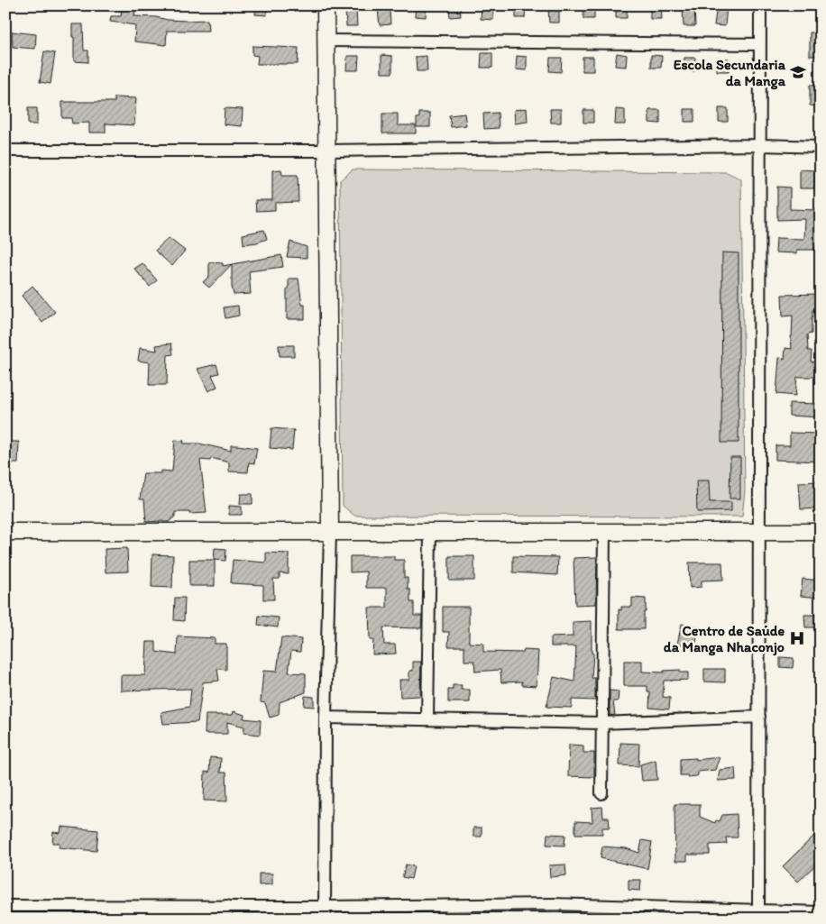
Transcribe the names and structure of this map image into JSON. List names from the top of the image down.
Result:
{
  "places": {
    "school or university": ["Escola Secundaria da Manga"],
    "hospital": ["Centro de Saúde da Manga Nhaconjo"]
  }
}
